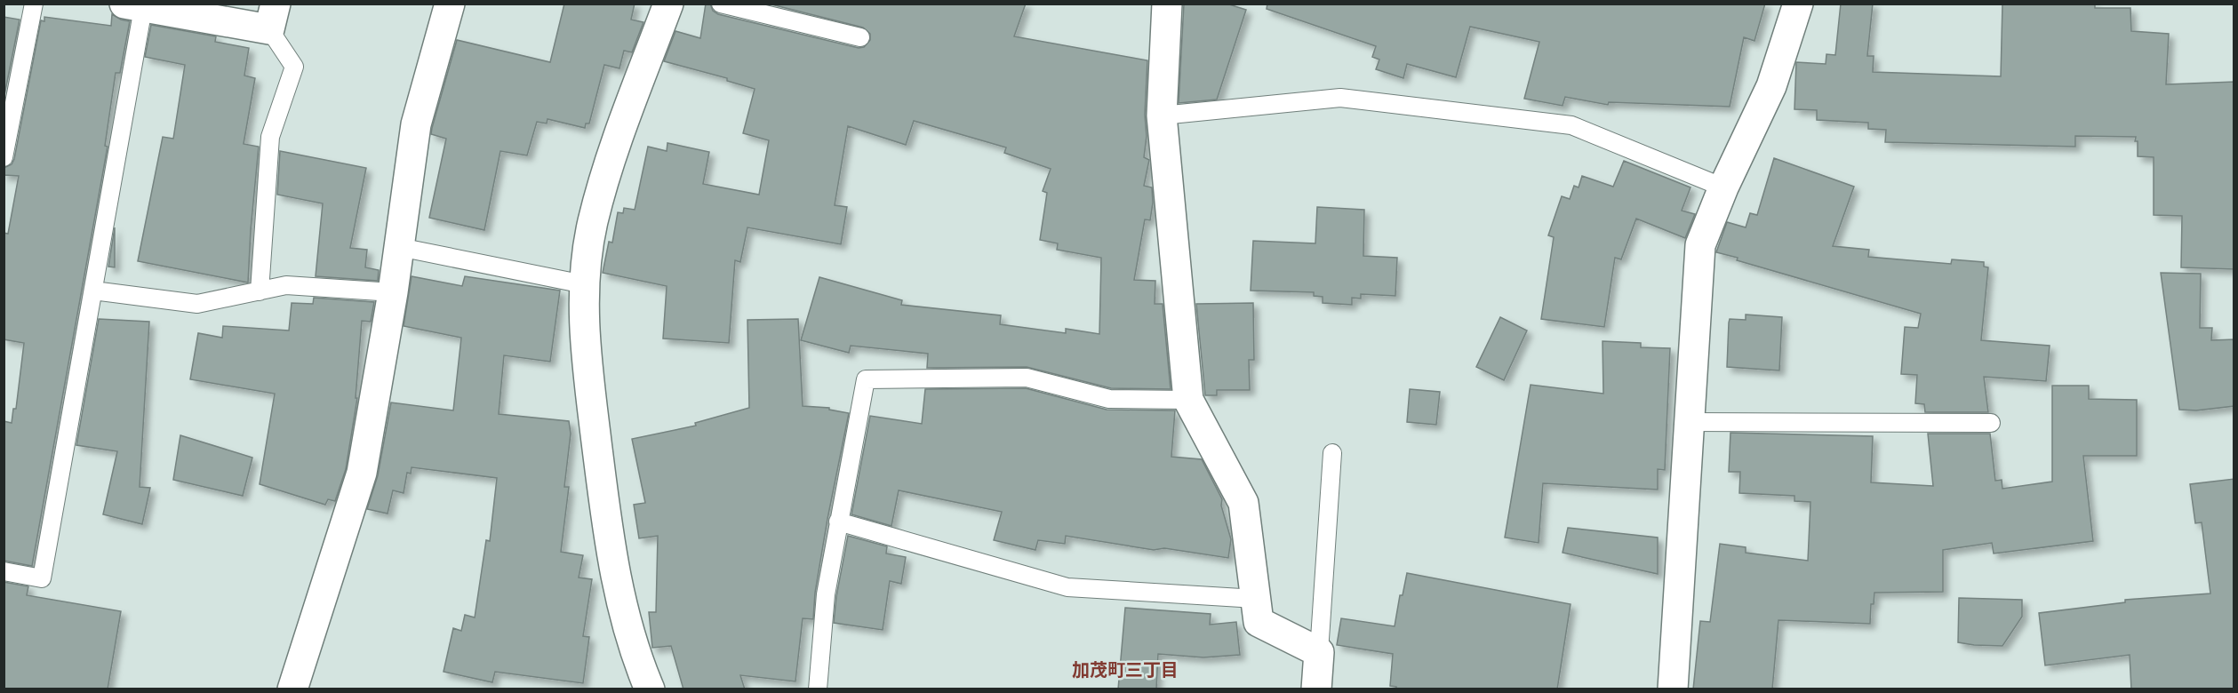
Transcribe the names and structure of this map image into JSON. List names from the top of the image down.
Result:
{
  "districts": ["加茂町三丁目"]
}
